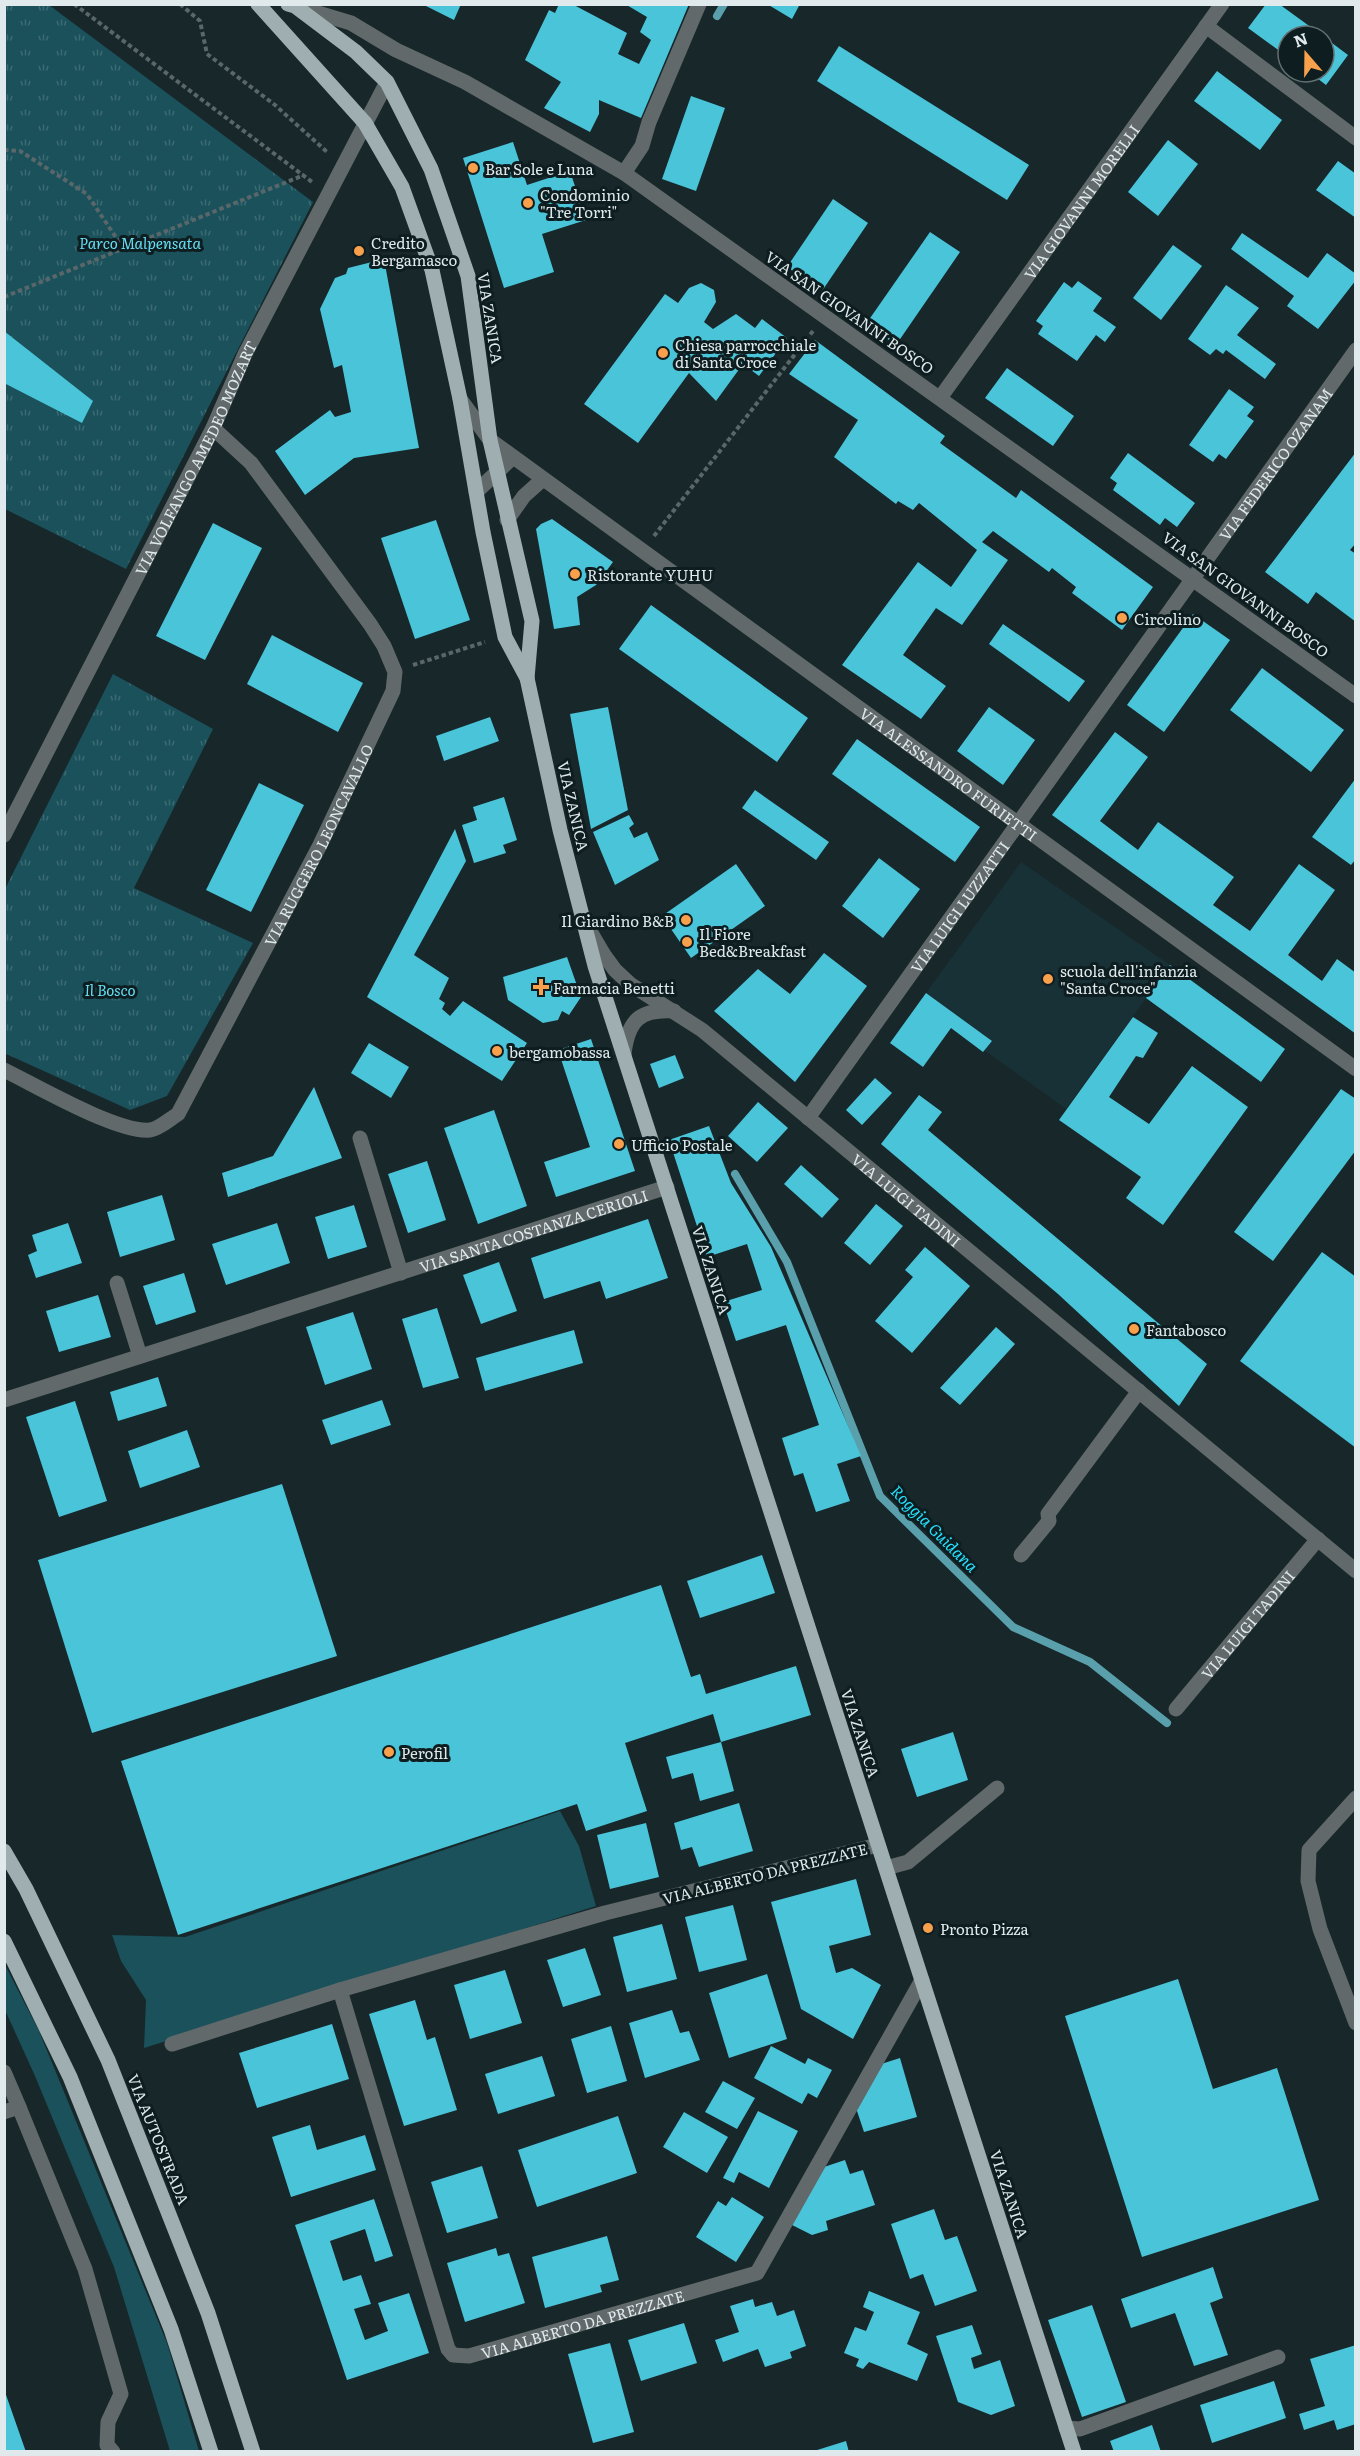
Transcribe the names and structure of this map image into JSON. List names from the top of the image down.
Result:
{
  "streets": {
    "main road": ["VIA SAN GIOVANNI BOSCO", "VIA ZANICA", "VIA AUTOSTRADA"],
    "street": [
      "VIA GIOVANNI MORELLI",
      "VIA VOLFANGO AMEDEO MOZART",
      "VIA FEDERICO OZANAM",
      "VIA ALESSANDRO FURIETTI",
      "VIA RUGGERO LEONCAVALLO",
      "VIA LUIGI LUZZATTI",
      "VIA LUIGI TADINI",
      "VIA SANTA COSTANZA CERIOLI",
      "VIA ALBERTO DA PREZZATE"
    ]
  },
  "crossings": [
    ["VIA GIOVANNI MORELLI", "VIA SAN GIOVANNI BOSCO"],
    ["VIA SAN GIOVANNI BOSCO", "VIA ZANICA"],
    ["VIA SAN GIOVANNI BOSCO", "VIA VOLFANGO AMEDEO MOZART"],
    ["VIA SAN GIOVANNI BOSCO", "VIA FEDERICO OZANAM"],
    ["VIA SAN GIOVANNI BOSCO", "VIA LUIGI LUZZATTI"],
    ["VIA ZANICA", "VIA VOLFANGO AMEDEO MOZART"],
    ["VIA ZANICA", "VIA ALESSANDRO FURIETTI"],
    ["VIA ZANICA", "VIA LUIGI TADINI"],
    ["VIA ZANICA", "VIA SANTA COSTANZA CERIOLI"],
    ["VIA ZANICA", "VIA ALBERTO DA PREZZATE"],
    ["VIA FEDERICO OZANAM", "VIA LUIGI LUZZATTI"],
    ["VIA ALESSANDRO FURIETTI", "VIA LUIGI LUZZATTI"],
    ["VIA LUIGI LUZZATTI", "VIA LUIGI TADINI"]
  ],
  "water": ["Roggia Guidana"],
  "parks": ["Parco Malpensata", "Il Bosco"],
  "places": {
    "other": [
      "Bar Sole e Luna",
      "Condominio \"Tre Torri\"",
      "Credito Bergamasco",
      "Chiesa parrocchiale di Santa Croce",
      "Ristorante YUHU",
      "Circolino",
      "Il Giardino B&B",
      "Il Fiore Bed&Breakfast",
      "scuola dell'infanzia \"Santa Croce\"",
      "bergamobassa",
      "Ufficio Postale",
      "Fantabosco",
      "Perofil",
      "Pronto Pizza"
    ],
    "health": ["Farmacia Benetti"]
  },
  "north": "top"
}
